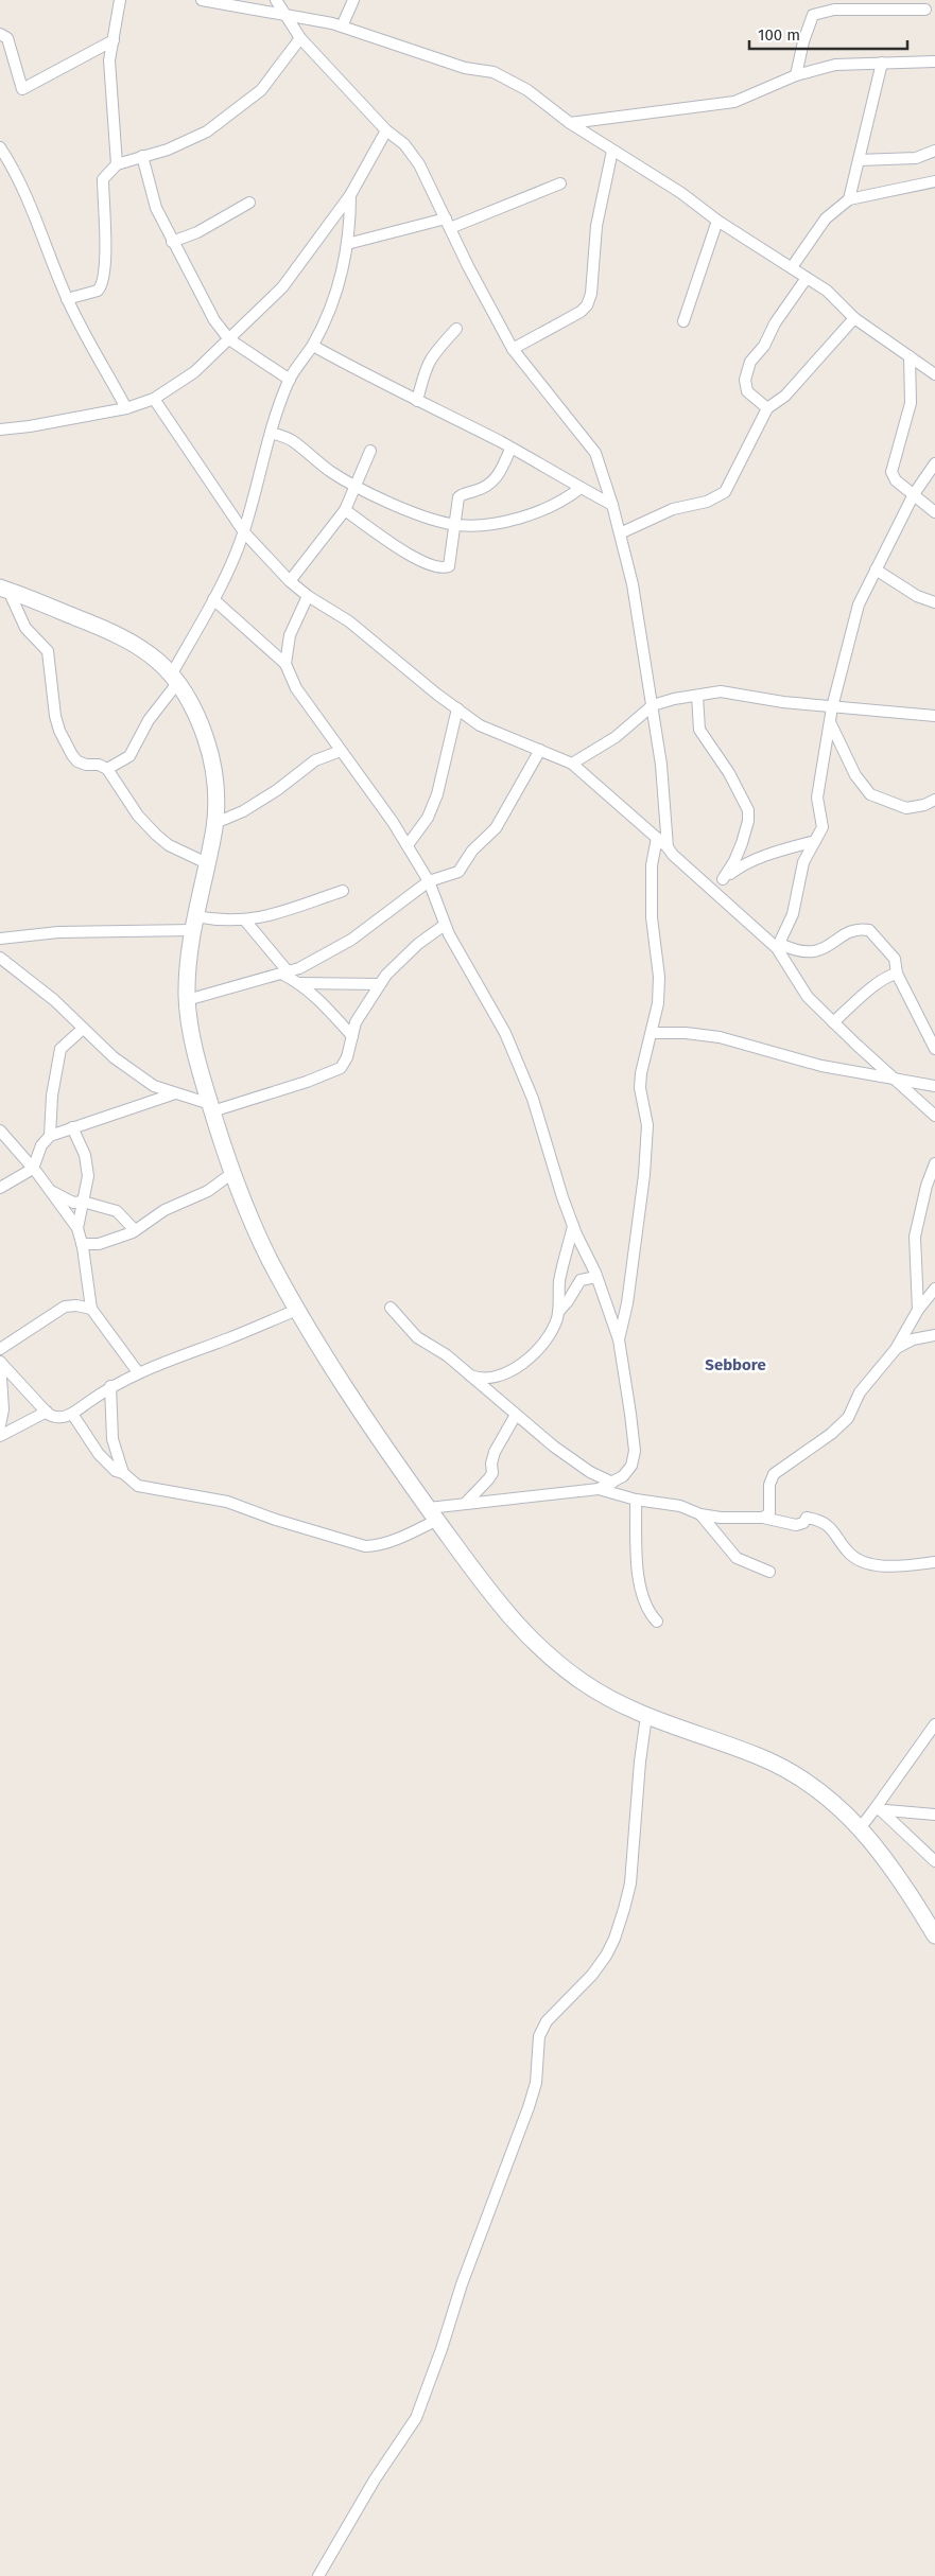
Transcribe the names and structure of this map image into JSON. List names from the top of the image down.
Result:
{
  "districts": ["Sebbore"],
  "scale_bar": "100 m"
}
